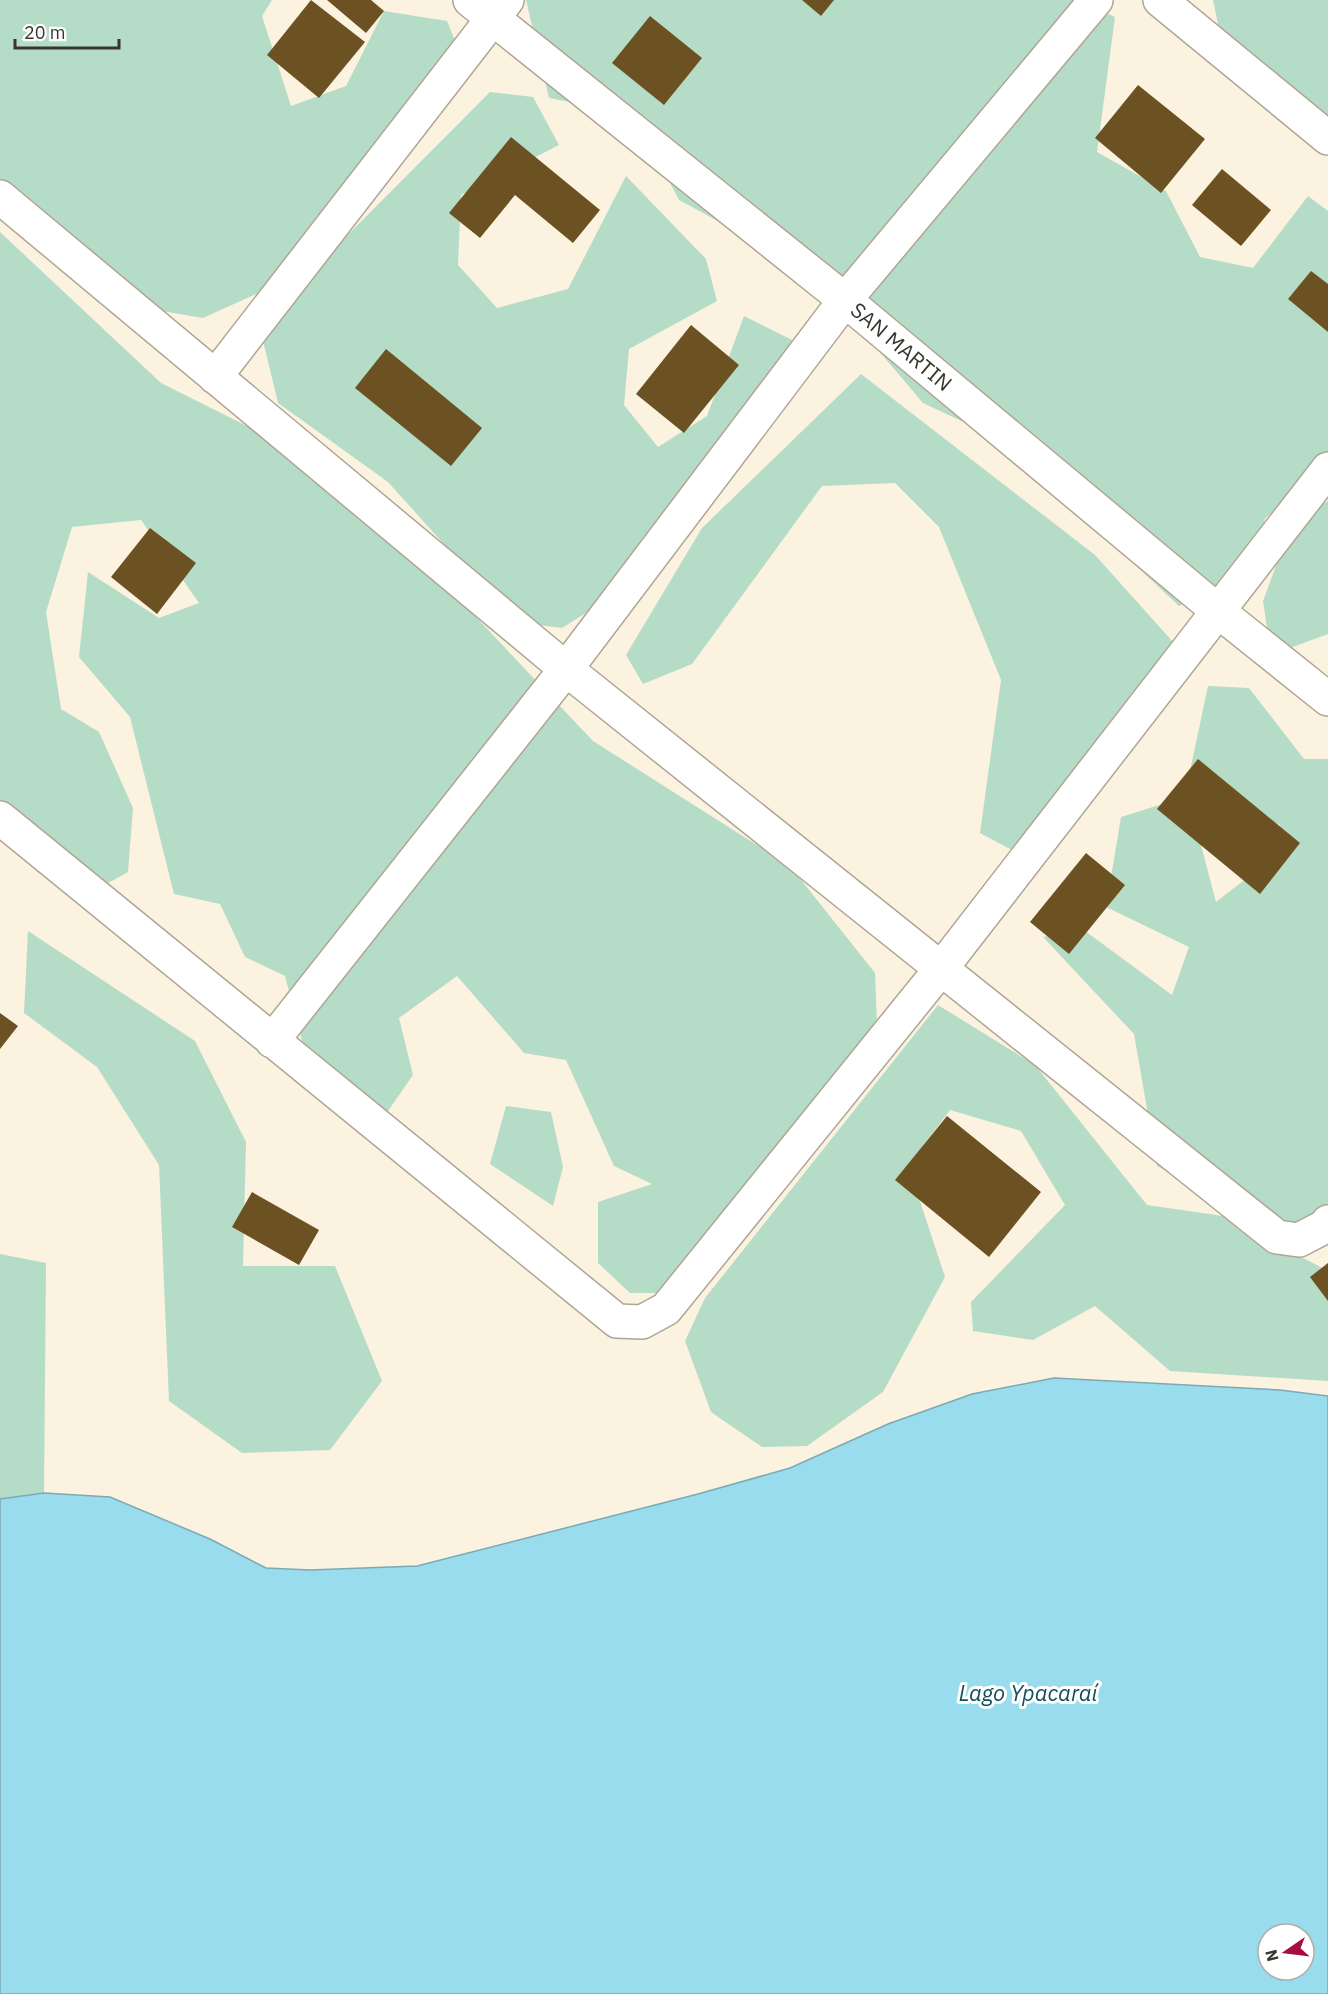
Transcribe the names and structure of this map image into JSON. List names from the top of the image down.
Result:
{
  "streets": {
    "street": ["SAN MARTIN"]
  },
  "water": ["Lago Ypacaraí"],
  "scale_bar": "20 m",
  "north": "left"
}
